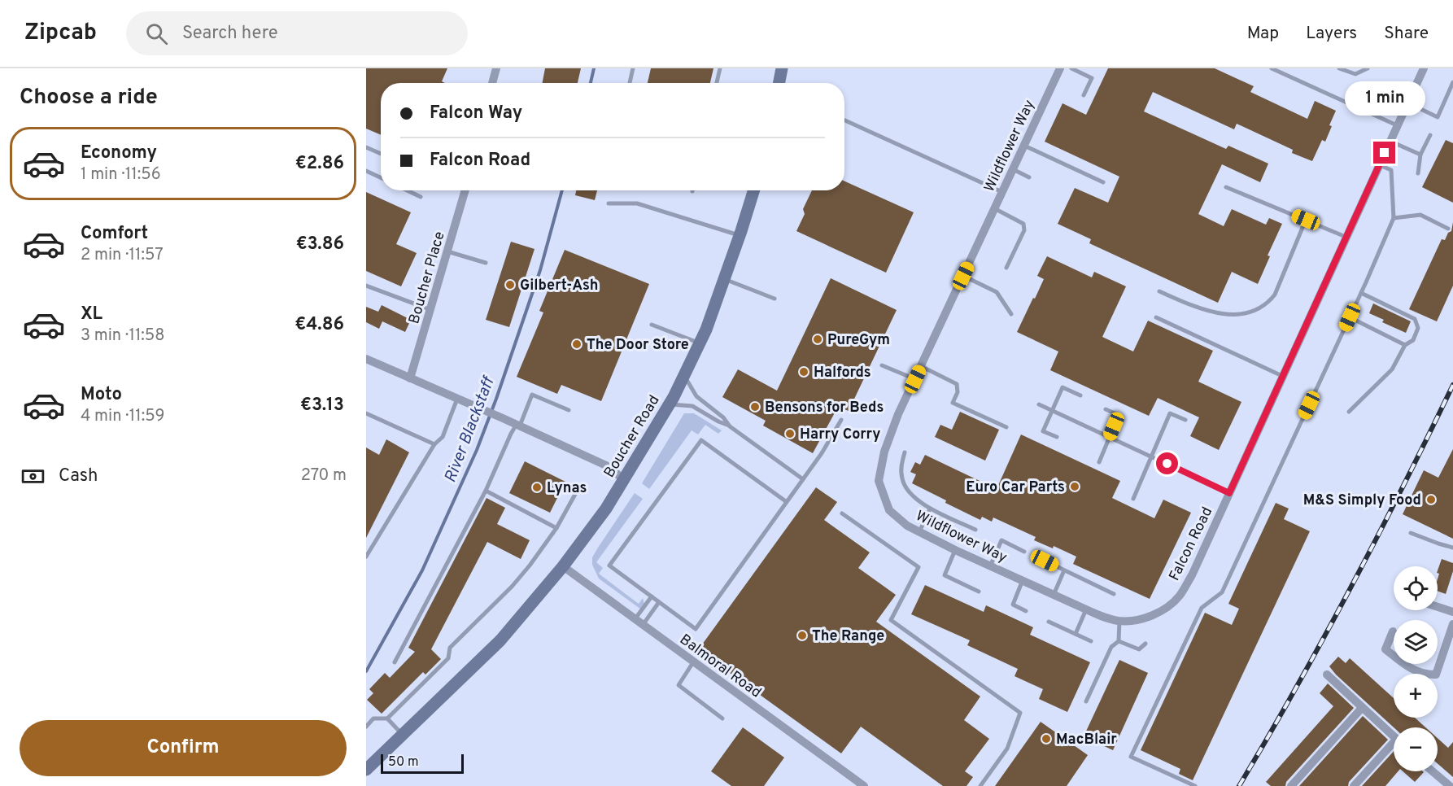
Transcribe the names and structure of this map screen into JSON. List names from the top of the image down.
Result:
{
  "streets": {
    "street": [
      "Wildflower Way",
      "Boucher Place",
      "Boucher Road",
      "Falcon Road",
      "Balmoral Road"
    ]
  },
  "crossings": [
    ["Wildflower Way", "Falcon Road"],
    ["Boucher Road", "Balmoral Road"]
  ],
  "water": ["River Blackstaff"],
  "places": [
    "Gilbert-Ash",
    "PureGym",
    "The Door Store",
    "Halfords",
    "Bensons for Beds",
    "Harry Corry",
    "Euro Car Parts",
    "Lynas",
    "M&S Simply Food",
    "The Range",
    "MacBlair"
  ],
  "scale_bar": "50 m",
  "page": {
    "header": "Zipcab",
    "search": "Search here",
    "nav": ["Map", "Layers", "Share"],
    "heading": "Choose a ride",
    "bubble": "1 min",
    "banner": ["Falcon Way", "Falcon Road"],
    "list": [
      {
        "name": "Economy",
        "note": "1 min · 11:56",
        "value": "€2.86"
      },
      {
        "name": "Comfort",
        "note": "2 min · 11:57",
        "value": "€3.86"
      },
      {
        "name": "XL",
        "note": "3 min · 11:58",
        "value": "€4.86"
      },
      {
        "name": "Moto",
        "note": "4 min · 11:59",
        "value": "€3.13"
      }
    ],
    "pay": ["Cash", "270 m"],
    "map_buttons": ["+", "−"],
    "buttons": "Confirm",
    "scale": "50 m"
  }
}
